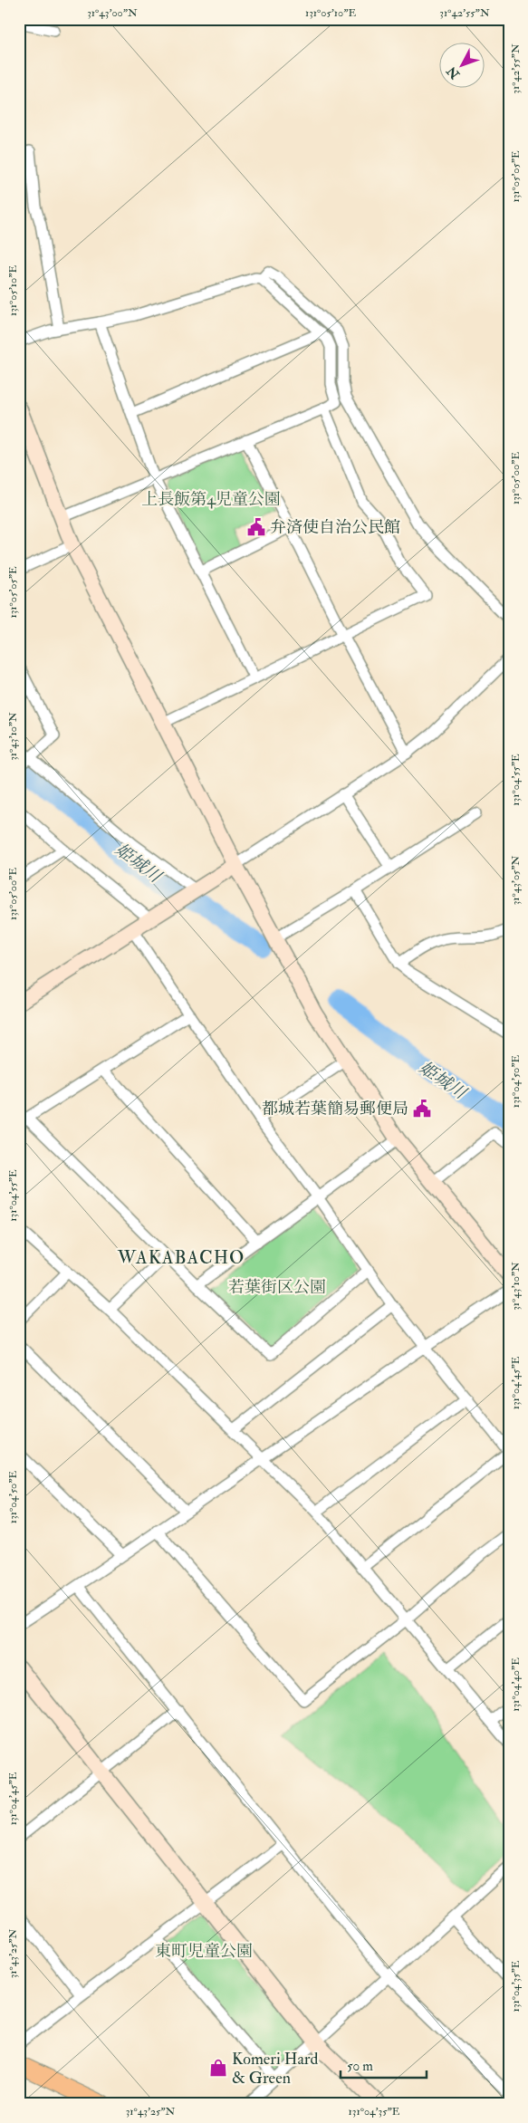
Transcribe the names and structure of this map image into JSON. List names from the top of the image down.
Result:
{
  "districts": ["WAKABACHO"],
  "water": ["姫城川"],
  "parks": ["上長飯第4児童公園", "若葉街区公園", "東町児童公園"],
  "places": {
    "public building": ["弁済使自治公民館", "都城若葉簡易郵便局"],
    "shop": ["Komeri Hard & Green"]
  },
  "scale_bar": "50 m",
  "north": "bottom left",
  "coordinates": [
    "31°43'00\"N",
    "131°05'10\"E",
    "31°42'55\"N",
    "131°05'05\"E",
    "131°05'00\"E",
    "31°43'10\"N",
    "131°04'55\"E",
    "31°43'05\"N",
    "131°04'50\"E",
    "131°04'45\"E",
    "131°04'40\"E",
    "31°43'25\"N",
    "131°04'35\"E"
  ]
}
